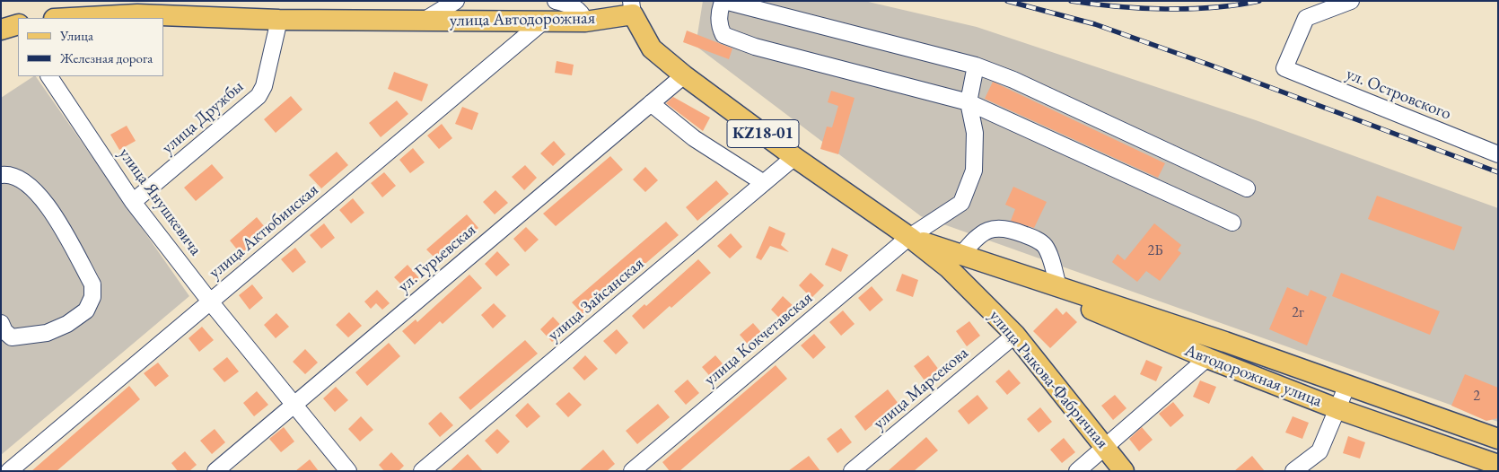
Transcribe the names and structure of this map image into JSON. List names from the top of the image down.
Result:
{
  "streets": {
    "main road": [
      "улица Автодорожная",
      "KZ18-01",
      "Автодорожная улица",
      "улица Рыкова-Фабричная"
    ],
    "street": [
      "ул. Островского",
      "улица Дружбы",
      "улица Янушкевича",
      "улица Актюбинская",
      "ул. Гурьевская",
      "улица Зайсанская",
      "улица Кокчетавская",
      "улица Марсекова"
    ]
  },
  "crossings": [
    ["улица Автодорожная", "улица Дружбы"],
    ["улица Автодорожная", "улица Актюбинская"],
    ["улица Автодорожная", "ул. Гурьевская"],
    ["улица Автодорожная", "улица Зайсанская"],
    ["улица Автодорожная", "улица Кокчетавская"],
    ["улица Автодорожная", "Автодорожная улица"],
    ["улица Автодорожная", "улица Рыкова-Фабричная"],
    ["улица Дружбы", "улица Янушкевича"],
    ["улица Янушкевича", "улица Актюбинская"],
    ["улица Янушкевича", "ул. Гурьевская"],
    ["улица Кокчетавская", "Автодорожная улица"],
    ["улица Кокчетавская", "улица Рыкова-Фабричная"],
    ["Автодорожная улица", "улица Рыкова-Фабричная"],
    ["улица Рыкова-Фабричная", "улица Марсекова"]
  ],
  "house_numbers": ["2Б", "2г", "2"],
  "legend": ["Улица", "Железная дорога"]
}
